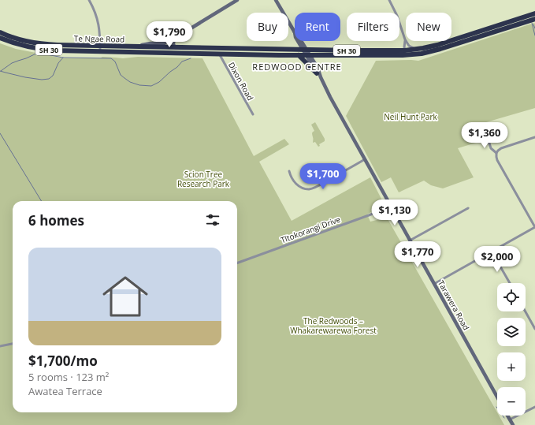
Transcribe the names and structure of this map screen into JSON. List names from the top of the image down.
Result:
{
  "streets": {
    "highway": ["Te Ngae Road", "SH 30"],
    "main road": ["Tarawera Road"],
    "street": ["Dixon Road", "Tītokorangi Drive"]
  },
  "crossings": [
    ["Te Ngae Road", "Dixon Road"],
    ["Te Ngae Road", "Tarawera Road"],
    ["Tītokorangi Drive", "Tarawera Road"]
  ],
  "districts": ["REDWOOD CENTRE"],
  "parks": ["Neil Hunt Park", "Scion Tree Research Park", "The Redwoods – Whakarewarewa Forest"],
  "page": {
    "chip": [
      "Buy",
      "Rent",
      "Filters",
      "New"
    ],
    "price": [
      "$1,790",
      "$1,360",
      "$1,700",
      "$1,130",
      "$1,770",
      "$2,000"
    ],
    "heading": "6 homes",
    "list": [
      {
        "name": "$1,700/mo",
        "note": "5 rooms · 123 m² · Awatea Terrace"
      }
    ],
    "map_buttons": ["+", "−"]
  }
}
